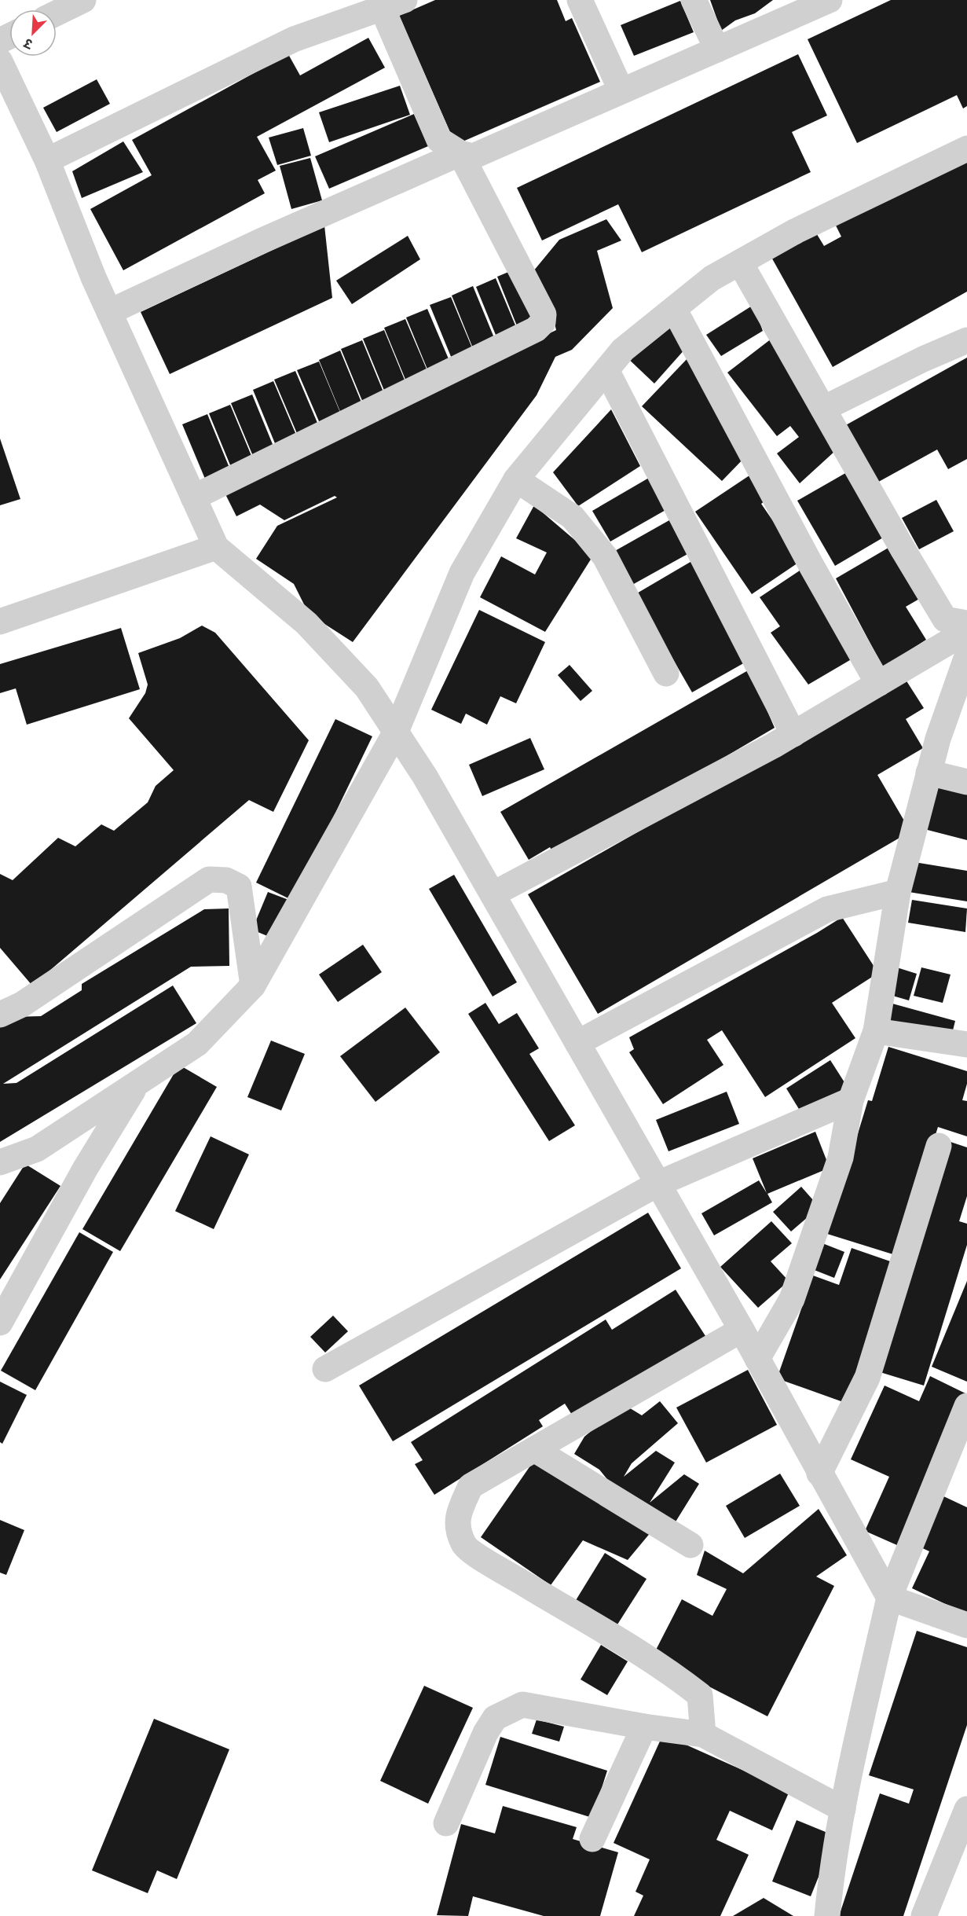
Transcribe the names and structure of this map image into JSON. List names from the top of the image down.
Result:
{
  "north": "bottom left"
}
